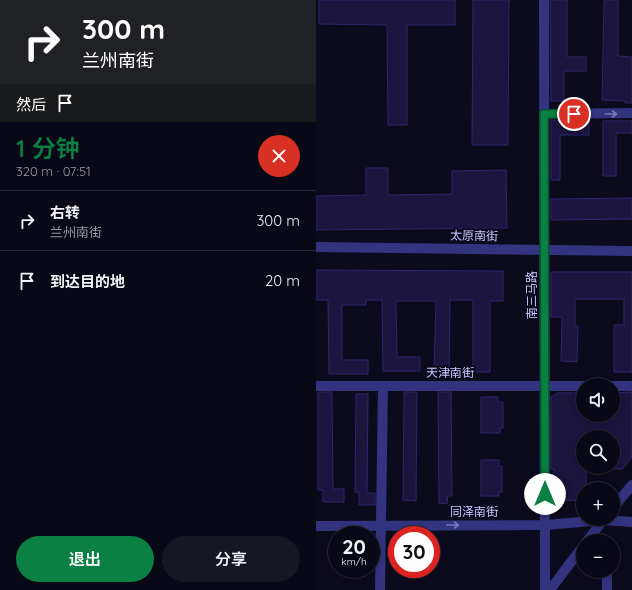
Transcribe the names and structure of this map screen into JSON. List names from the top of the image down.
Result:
{
  "streets": {
    "street": [
      "太原南街",
      "南三马路",
      "天津南街",
      "同泽南街"
    ]
  },
  "crossings": [
    ["太原南街", "南三马路"],
    ["南三马路", "天津南街"],
    ["南三马路", "同泽南街"]
  ],
  "one_way": ["同泽南街"],
  "page": {
    "turn": ["300 m", "兰州南街"],
    "then": "然后",
    "heading": ["1 分钟", "320 m · 07:51"],
    "list": [
      {
        "name": "右转",
        "note": "兰州南街",
        "value": "300 m"
      },
      {
        "name": "到达目的地",
        "value": "20 m"
      }
    ],
    "map_buttons": ["+", "−"],
    "speed": "20 km/h",
    "limit": "30",
    "buttons": ["退出", "分享"]
  }
}
